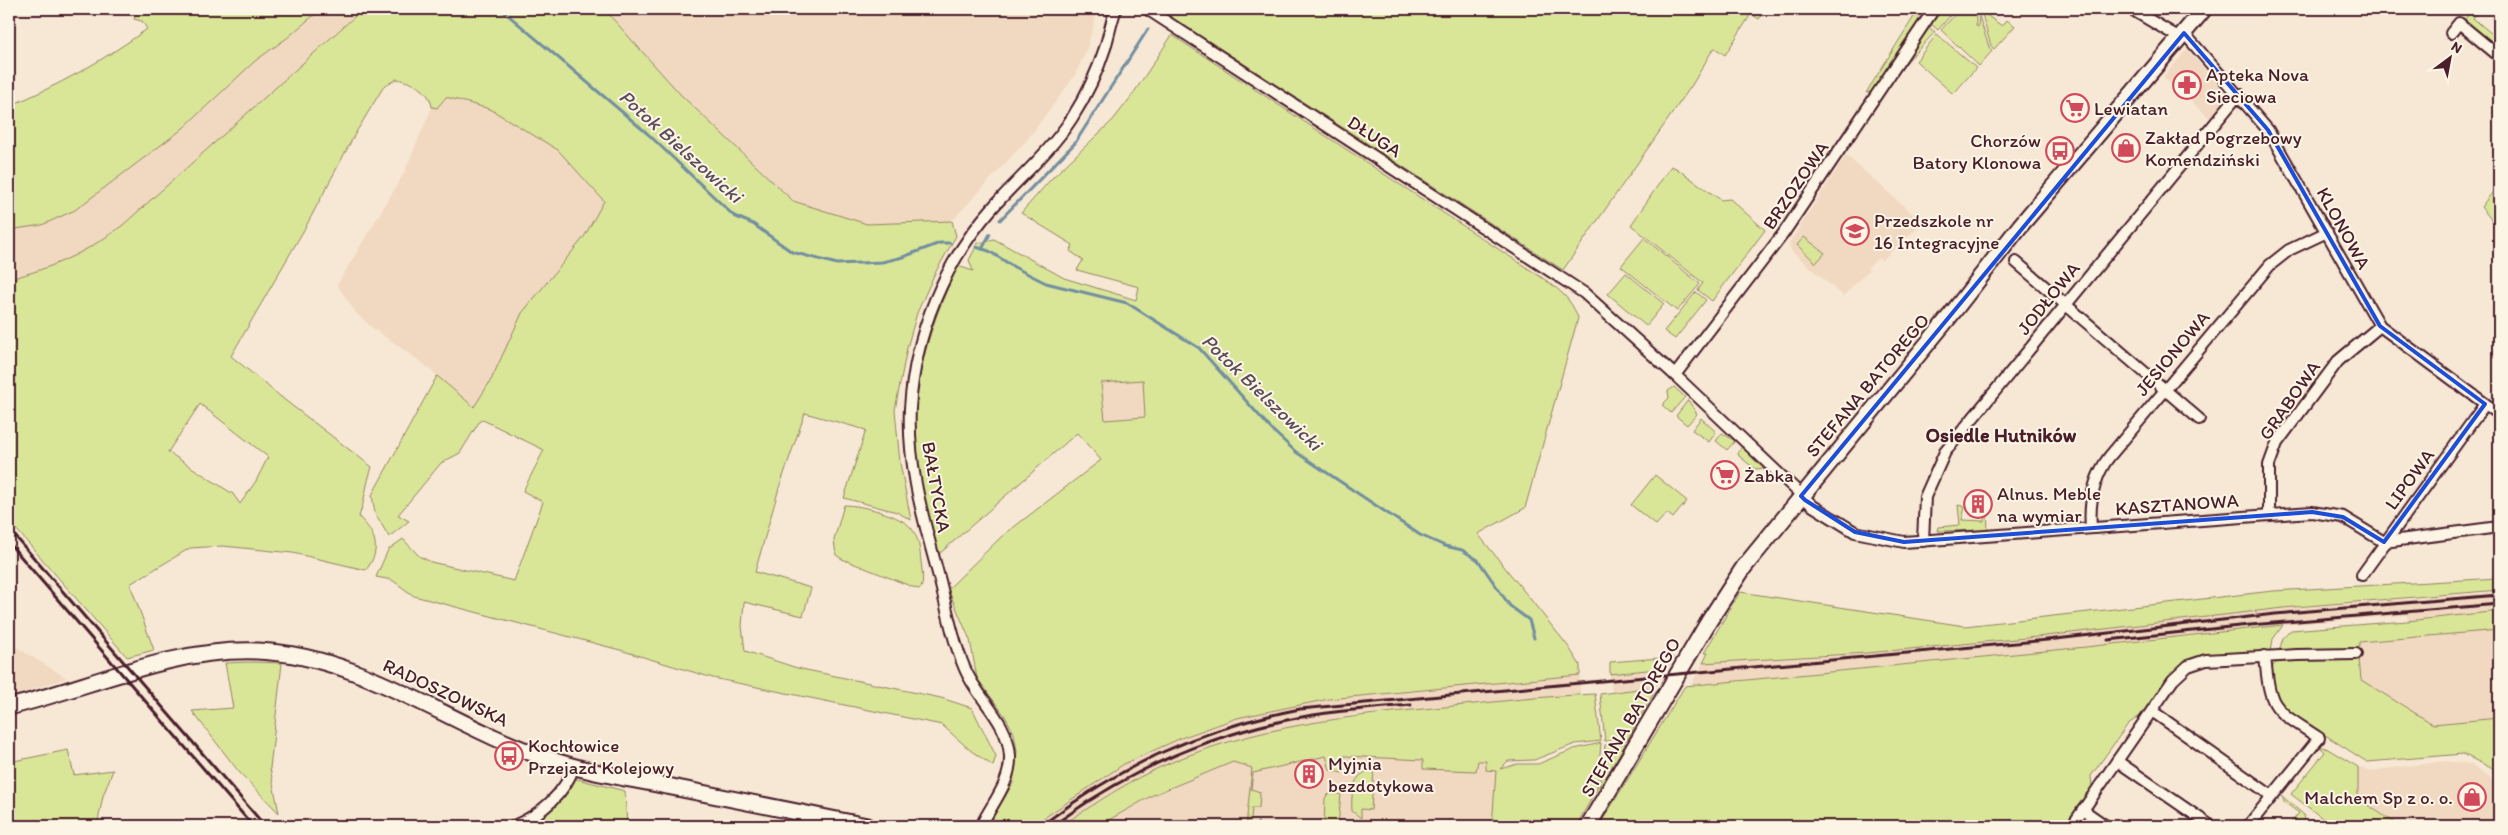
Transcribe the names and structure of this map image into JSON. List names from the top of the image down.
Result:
{
  "streets": {
    "street": [
      "DŁUGA",
      "BRZOZOWA",
      "KLONOWA",
      "JODŁOWA",
      "JESIONOWA",
      "STEFANA BATOREGO",
      "GRABOWA",
      "LIPOWA",
      "BAŁTYCKA",
      "KASZTANOWA",
      "RADOSZOWSKA"
    ]
  },
  "crossings": [
    ["DŁUGA", "BRZOZOWA"],
    ["KLONOWA", "JODŁOWA"],
    ["KLONOWA", "JESIONOWA"],
    ["KLONOWA", "STEFANA BATOREGO"],
    ["KLONOWA", "GRABOWA"],
    ["KLONOWA", "LIPOWA"],
    ["JODŁOWA", "KASZTANOWA"],
    ["JESIONOWA", "KASZTANOWA"],
    ["STEFANA BATOREGO", "KASZTANOWA"],
    ["GRABOWA", "KASZTANOWA"],
    ["LIPOWA", "KASZTANOWA"]
  ],
  "districts": ["Osiedle Hutników"],
  "water": ["Potok Bielszowicki"],
  "places": {
    "pharmacy": ["Apteka Nova Sieciowa"],
    "supermarket": ["Lewiatan", "Żabka"],
    "shop": ["Zakład Pogrzebowy Komendziński", "Malchem Sp z o. o."],
    "bus stop": ["Chorzów Batory Klonowa", "Kochłowice Przejazd Kolejowy"],
    "school or university": ["Przedszkole nr 16 Integracyjne"],
    "building": ["Alnus. Meble na wymiar", "Myjnia bezdotykowa"]
  },
  "north": "top right"
}
